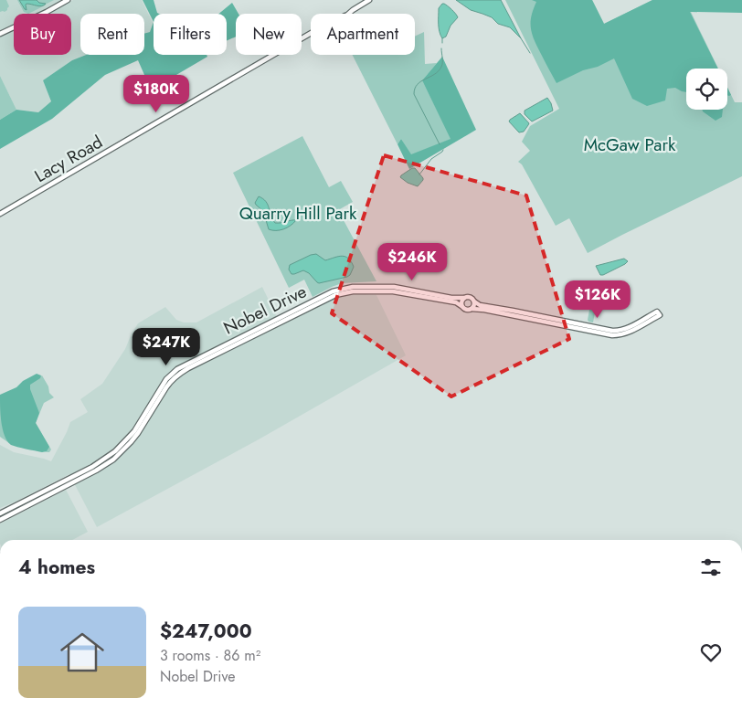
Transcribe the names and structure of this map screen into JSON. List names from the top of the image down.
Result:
{
  "streets": {
    "street": ["Lacy Road", "Nobel Drive"]
  },
  "parks": ["McGaw Park", "Quarry Hill Park"],
  "page": {
    "chip": [
      "Buy",
      "Rent",
      "Filters",
      "New",
      "Apartment"
    ],
    "price": [
      "$180K",
      "$246K",
      "$126K",
      "$247K"
    ],
    "heading": "4 homes",
    "list": [
      {
        "name": "$247,000",
        "note": "3 rooms · 86 m² · Nobel Drive"
      }
    ]
  }
}
